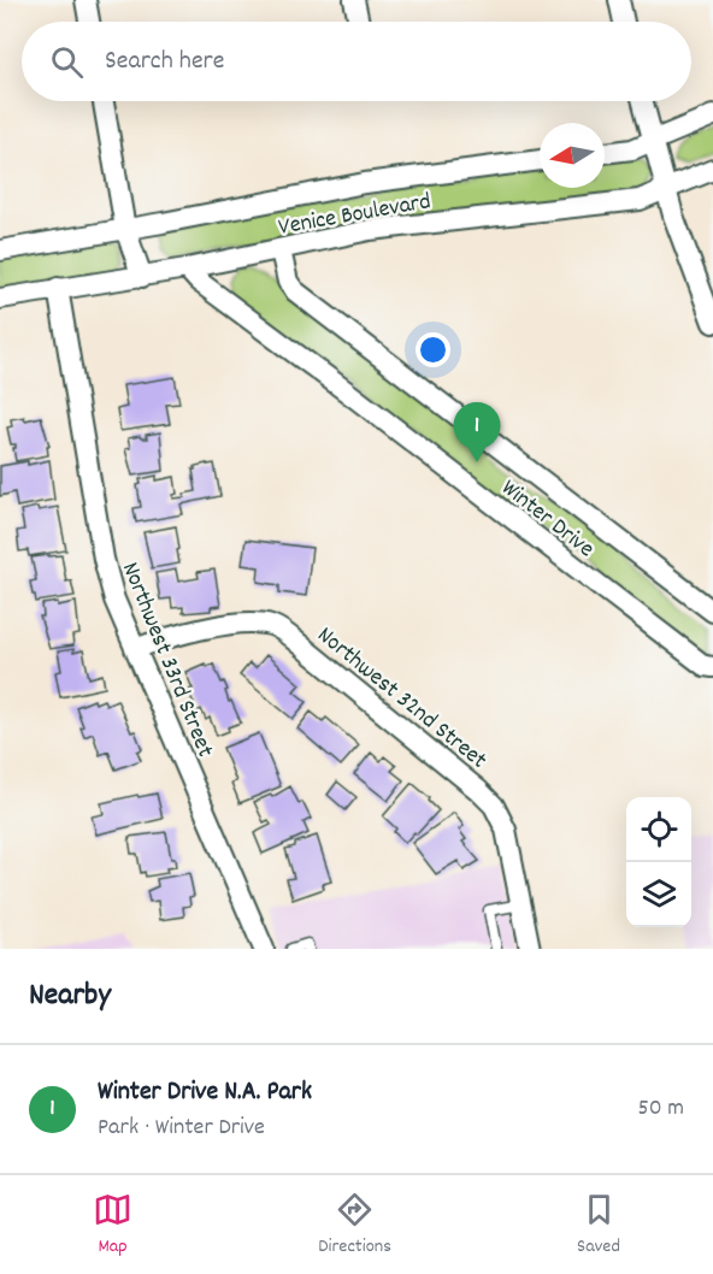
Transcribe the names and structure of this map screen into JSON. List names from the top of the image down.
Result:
{
  "streets": {
    "street": [
      "Venice Boulevard",
      "Winter Drive",
      "Northwest 33rd Street",
      "Northwest 32nd Street"
    ]
  },
  "crossings": [
    ["Venice Boulevard", "Winter Drive"],
    ["Venice Boulevard", "Northwest 33rd Street"],
    ["Northwest 33rd Street", "Northwest 32nd Street"]
  ],
  "north": "left",
  "page": {
    "search": "Search here",
    "pins": "1",
    "heading": "Nearby",
    "list": [
      {
        "mark": "1",
        "name": "Winter Drive N.A. Park",
        "note": "Park · Winter Drive",
        "value": "50 m"
      }
    ],
    "nav": ["Map", "Directions", "Saved"]
  }
}
